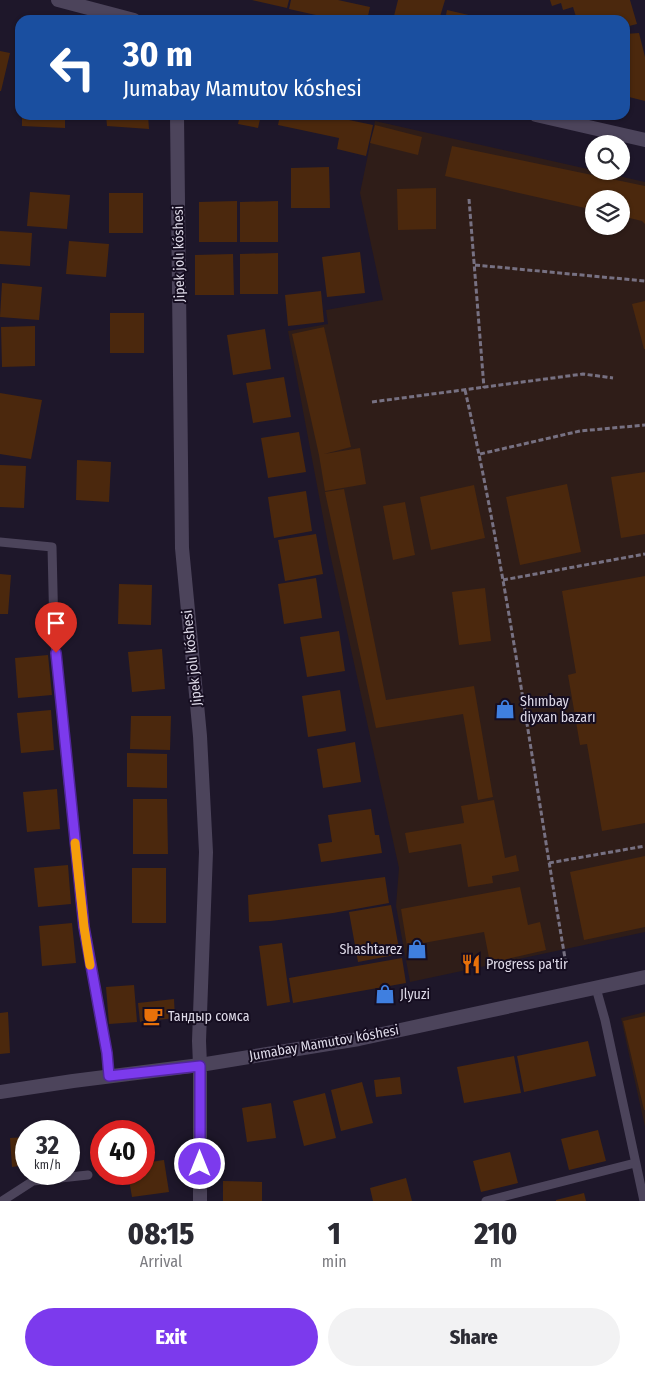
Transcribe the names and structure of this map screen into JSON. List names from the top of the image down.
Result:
{
  "streets": {
    "street": ["Jipek jolı kóshesi", "Jumabay Mamutov kóshesi"]
  },
  "crossings": [
    ["Jipek jolı kóshesi", "Jumabay Mamutov kóshesi"]
  ],
  "places": {
    "shop": ["Shımbay diyxan bazarı", "Shashtarez", "Jlyuzi"],
    "restaurant": ["Progress pa'tir"],
    "cafe": ["Тандыр сомса"]
  },
  "page": {
    "turn": ["30 m", "Jumabay Mamutov kóshesi"],
    "speed": "32 km/h",
    "limit": "40",
    "eta": [
      "08:15",
      "Arrival",
      "1",
      "min",
      "210",
      "m"
    ],
    "buttons": ["Exit", "Share"]
  }
}
